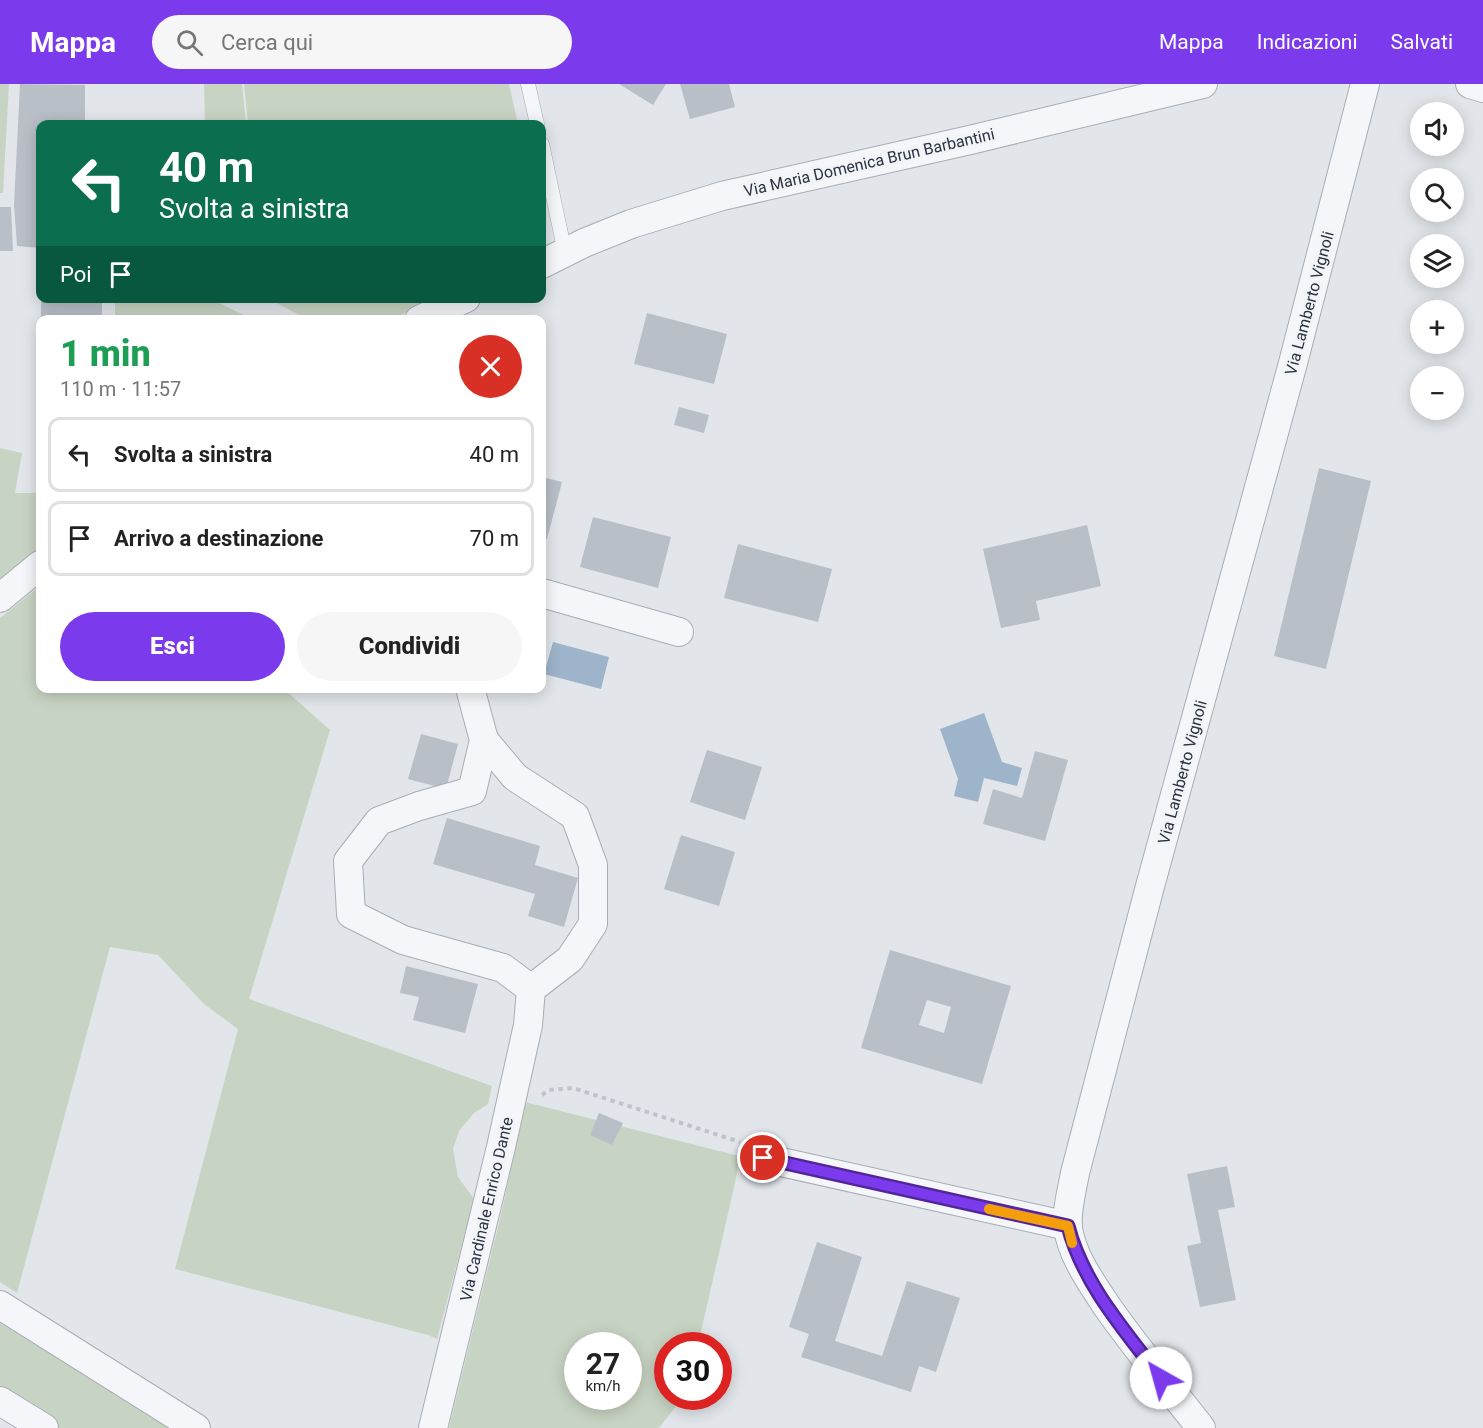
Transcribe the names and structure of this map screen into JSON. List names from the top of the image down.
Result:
{
  "streets": {
    "street": ["Via Maria Domenica Brun Barbantini", "Via Lamberto Vignoli", "Via Cardinale Enrico Dante"]
  },
  "page": {
    "header": "Mappa",
    "search": "Cerca qui",
    "nav": ["Mappa", "Indicazioni", "Salvati"],
    "map_buttons": ["+", "−"],
    "turn": ["40 m", "Svolta a sinistra"],
    "then": "Poi",
    "heading": ["1 min", "110 m · 11:57"],
    "list": [
      {
        "name": "Svolta a sinistra",
        "value": "40 m"
      },
      {
        "name": "Arrivo a destinazione",
        "value": "70 m"
      }
    ],
    "buttons": ["Esci", "Condividi"],
    "speed": "27 km/h",
    "limit": "30"
  }
}
